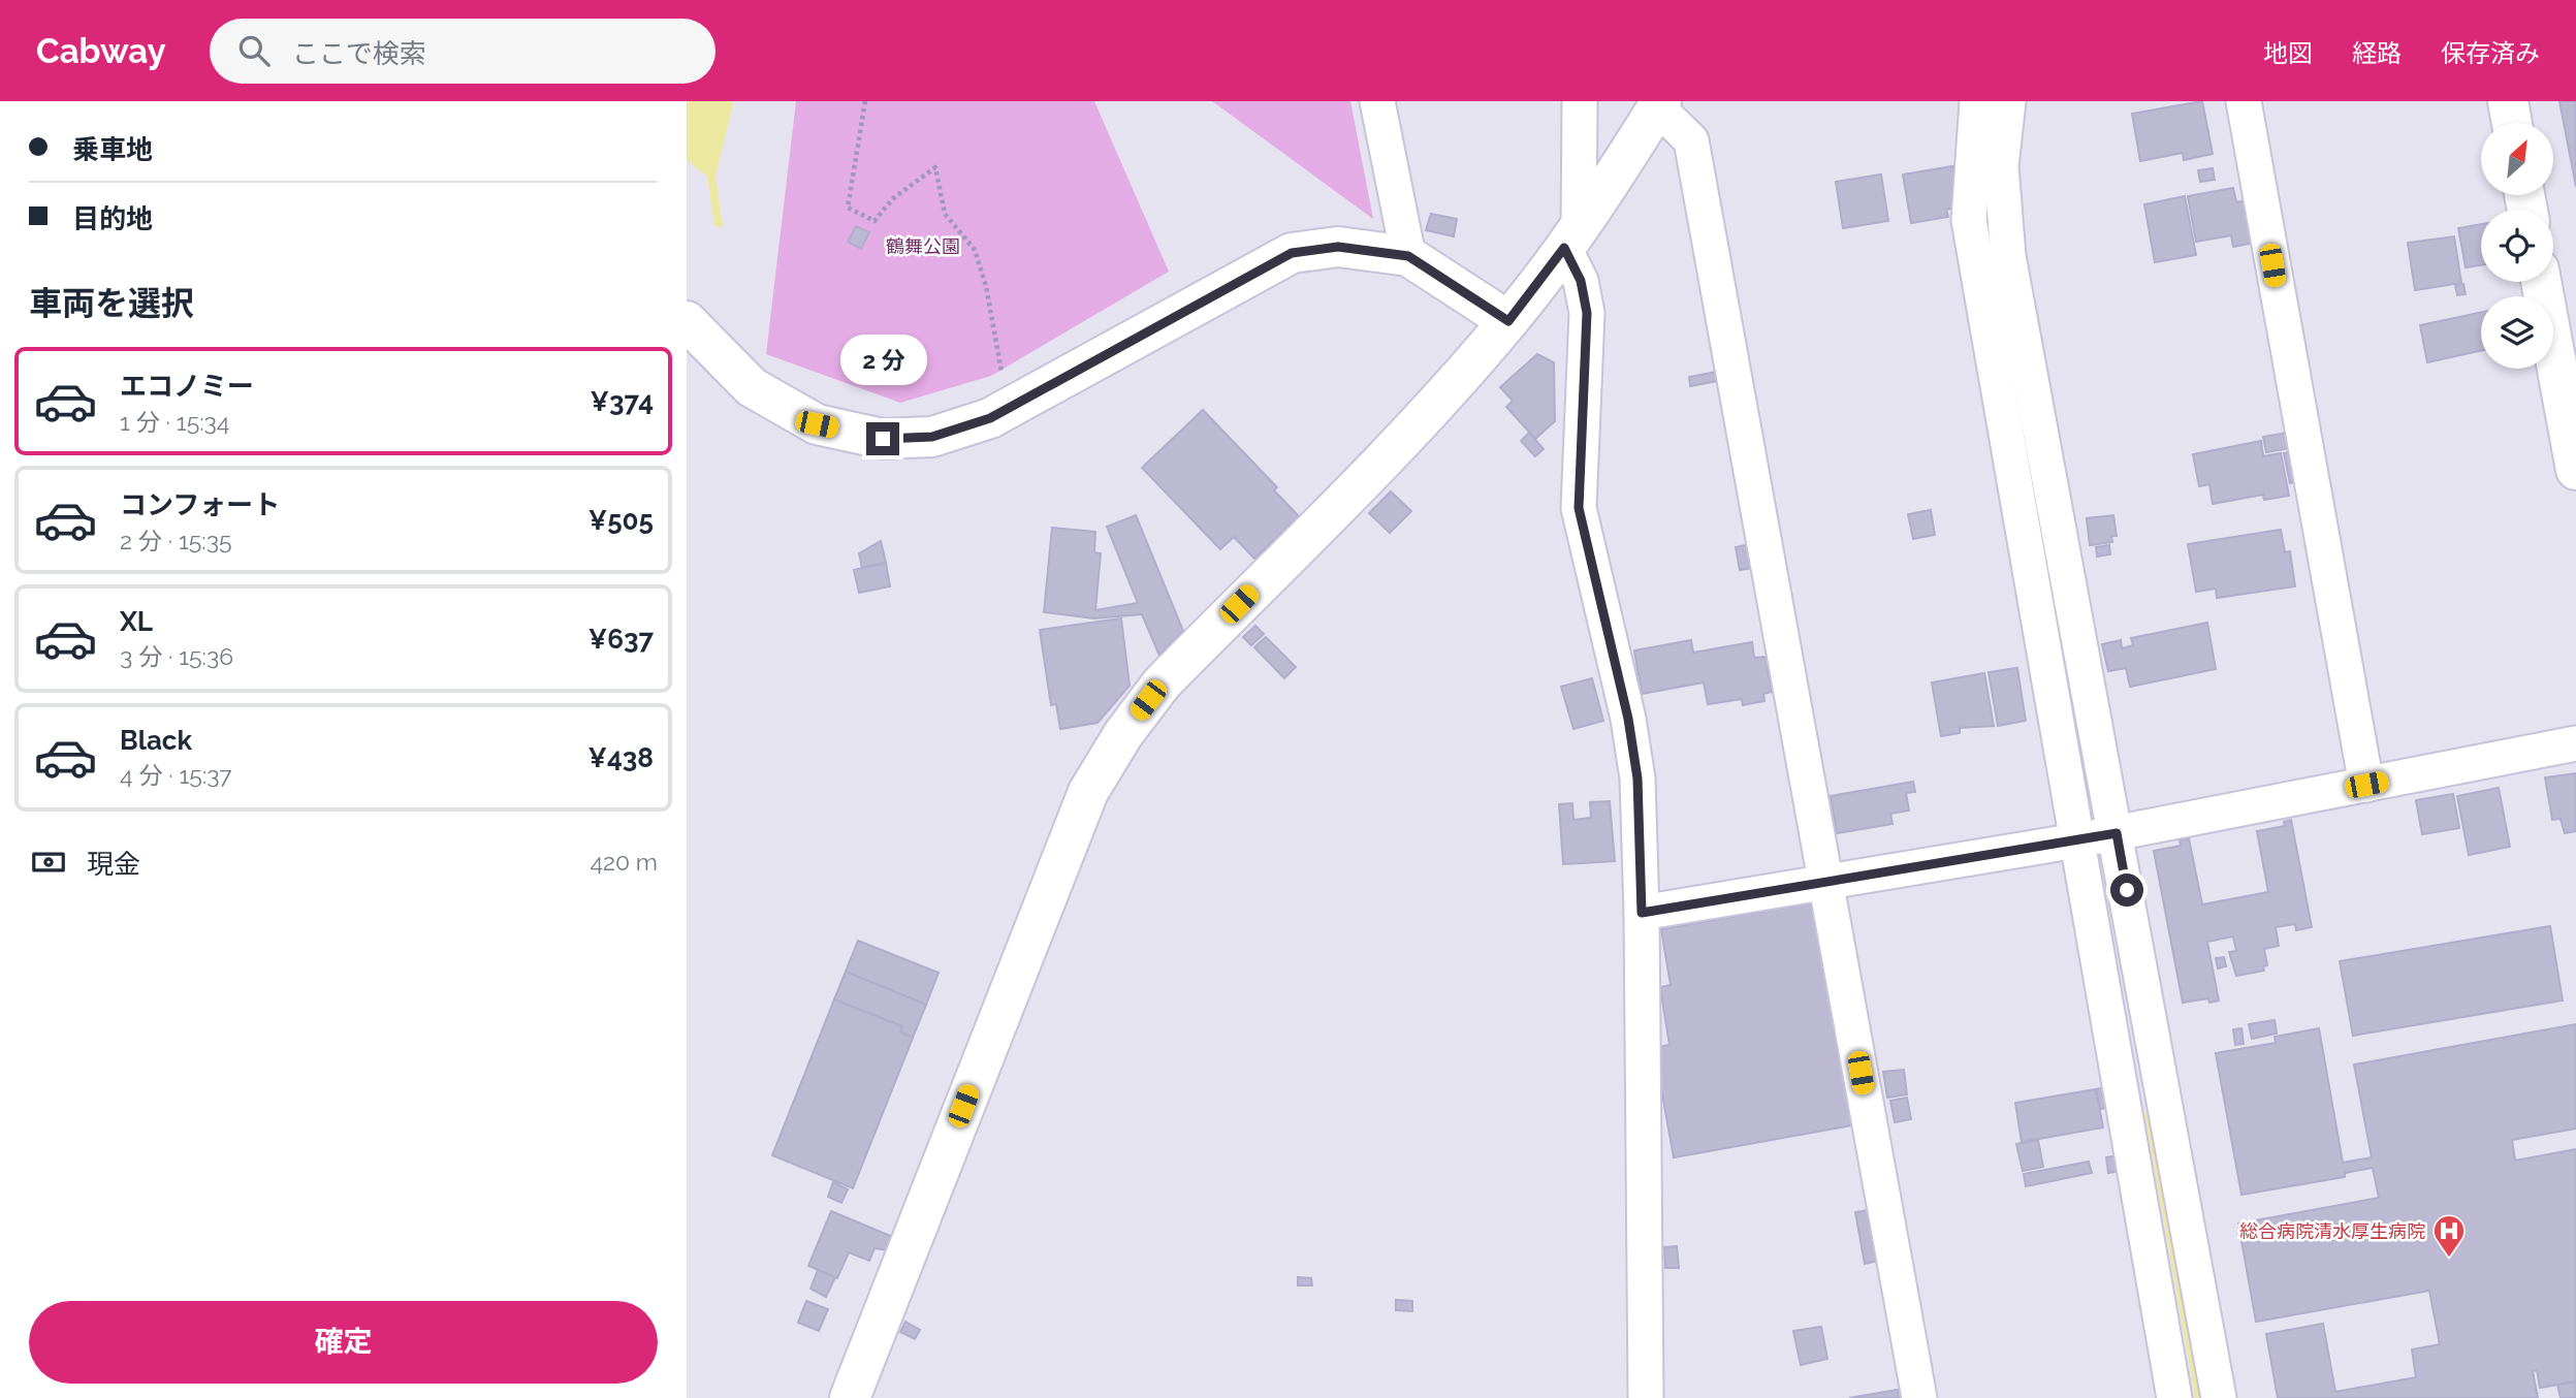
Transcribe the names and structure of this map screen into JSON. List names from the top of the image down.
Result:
{
  "parks": ["鶴舞公園"],
  "places": {
    "hospital": ["総合病院清水厚生病院"]
  },
  "north": "top right",
  "page": {
    "header": "Cabway",
    "search": "ここで検索",
    "nav": ["地図", "経路", "保存済み"],
    "banner": ["乗車地", "目的地"],
    "heading": "車両を選択",
    "bubble": "2 分",
    "list": [
      {
        "name": "エコノミー",
        "note": "1 分 · 15:34",
        "value": "¥374"
      },
      {
        "name": "コンフォート",
        "note": "2 分 · 15:35",
        "value": "¥505"
      },
      {
        "name": "XL",
        "note": "3 分 · 15:36",
        "value": "¥637"
      },
      {
        "name": "Black",
        "note": "4 分 · 15:37",
        "value": "¥438"
      }
    ],
    "pay": ["現金", "420 m"],
    "buttons": "確定"
  }
}
